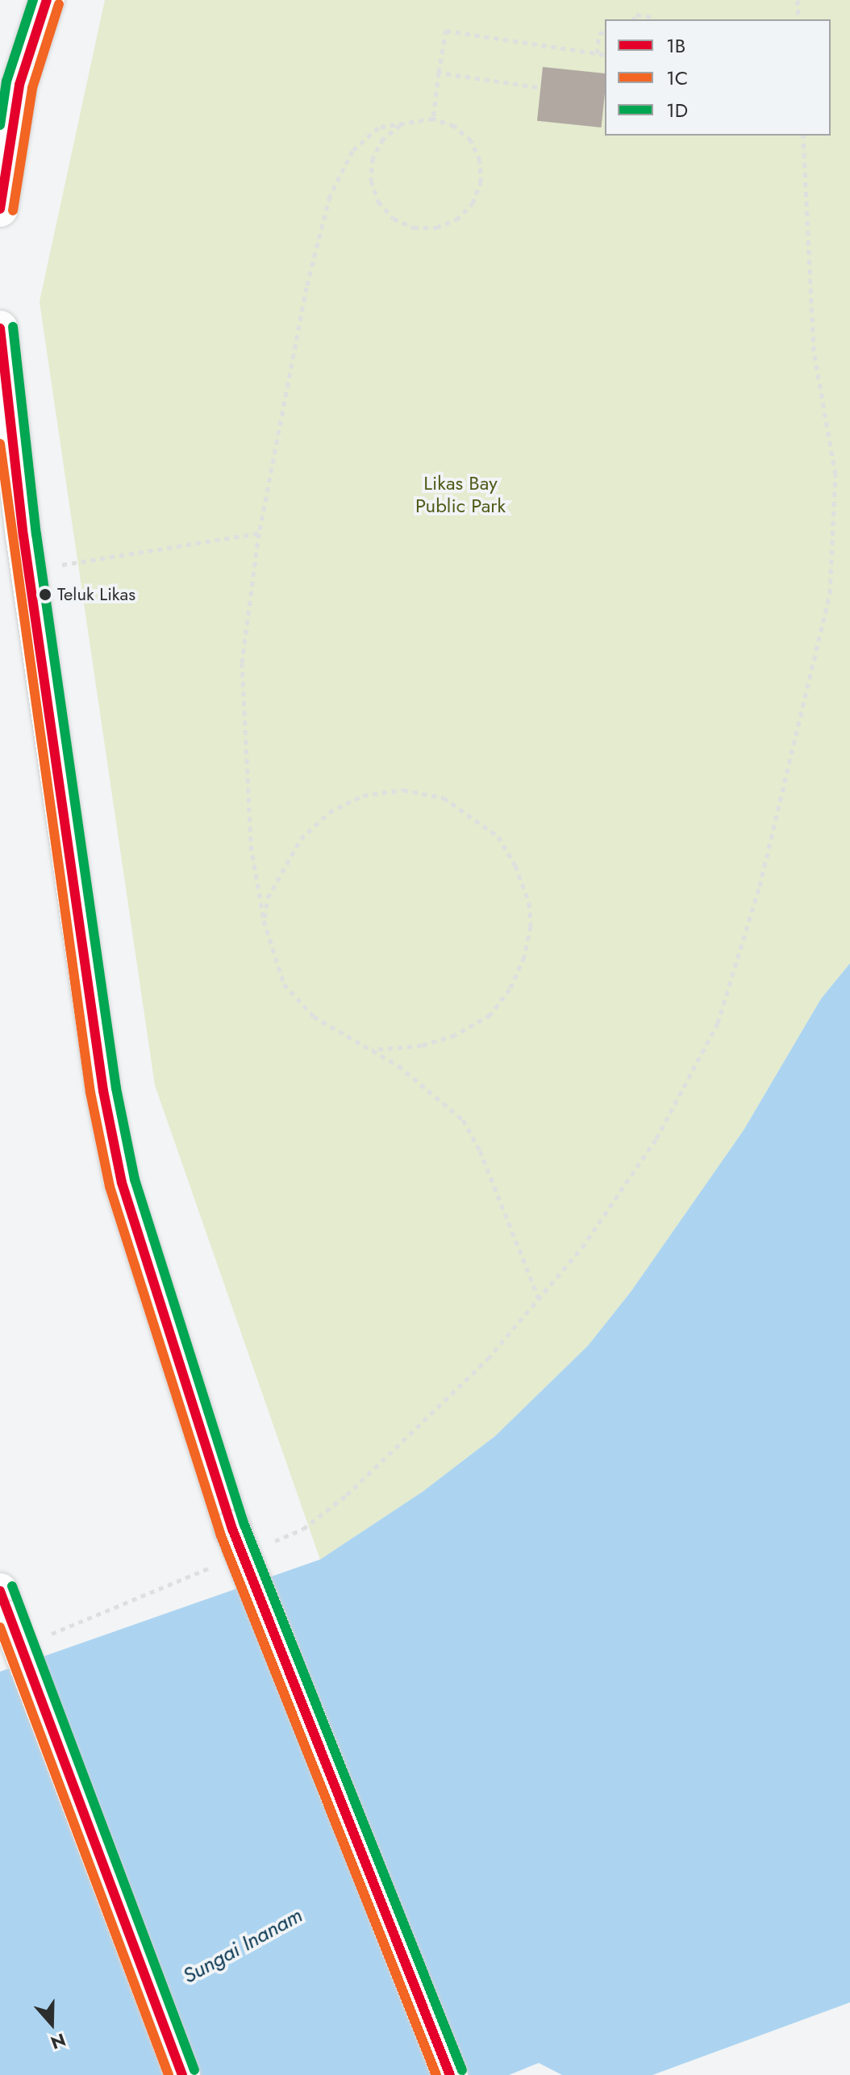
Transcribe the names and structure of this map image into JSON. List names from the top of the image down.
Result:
{
  "water": ["Sungai Inanam"],
  "parks": ["Likas Bay Public Park"],
  "places": ["Teluk Likas"],
  "lines": ["transit line 1B", "transit line 1D", "transit line 1C"],
  "legend": ["1B", "1C", "1D"],
  "north": "bottom"
}
